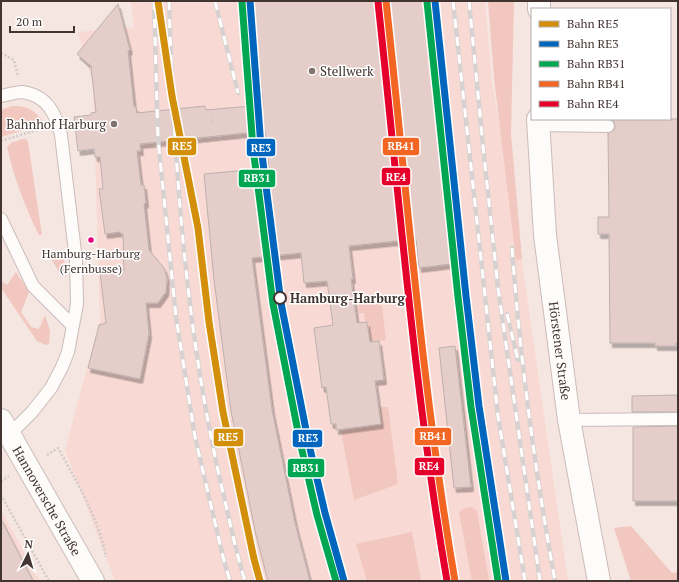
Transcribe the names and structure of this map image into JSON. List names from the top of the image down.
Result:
{
  "streets": {
    "street": ["Hörstener Straße", "Hannoversche Straße"]
  },
  "places": [
    "Stellwerk",
    "Bahnhof Harburg",
    "Hamburg-Harburg (Fernbusse)",
    "Hamburg-Harburg"
  ],
  "lines": [
    "rail line RE5",
    "rail line RE3",
    "rail line RB41",
    "rail line RB31",
    "rail line RE4"
  ],
  "legend": [
    "Bahn RE5",
    "Bahn RE3",
    "Bahn RB31",
    "Bahn RB41",
    "Bahn RE4"
  ],
  "scale_bar": "20 m",
  "north": "top"
}
